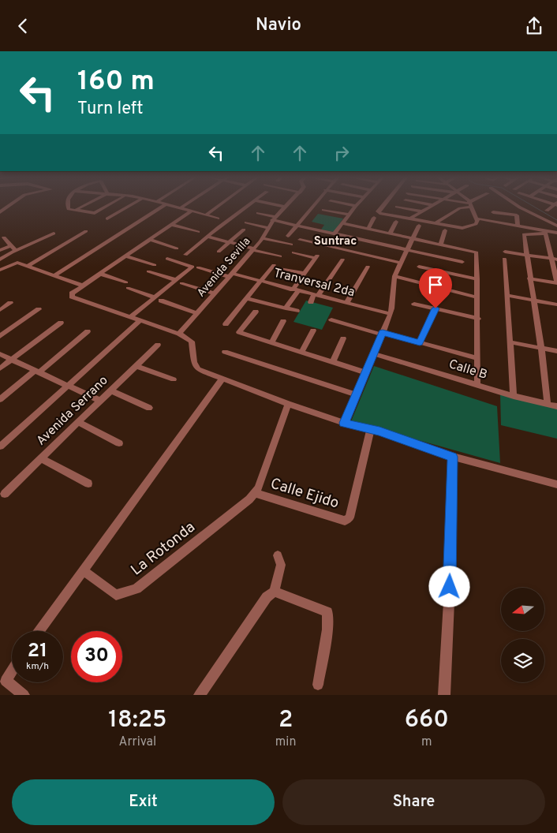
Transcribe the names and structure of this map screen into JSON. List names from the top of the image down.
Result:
{
  "streets": {
    "street": [
      "Avenida Sevilla",
      "Tranversal 2da",
      "Calle B",
      "Avenida Serrano",
      "Calle Ejido",
      "La Rotonda"
    ]
  },
  "crossings": [
    ["Avenida Sevilla", "Tranversal 2da"],
    ["Calle Ejido", "La Rotonda"]
  ],
  "districts": ["Suntrac"],
  "north": "left",
  "page": {
    "header": "Navio",
    "turn": ["160 m", "Turn left"],
    "speed": "21 km/h",
    "limit": "30",
    "eta": [
      "18:25",
      "Arrival",
      "2",
      "min",
      "660",
      "m"
    ],
    "buttons": ["Exit", "Share"]
  }
}
